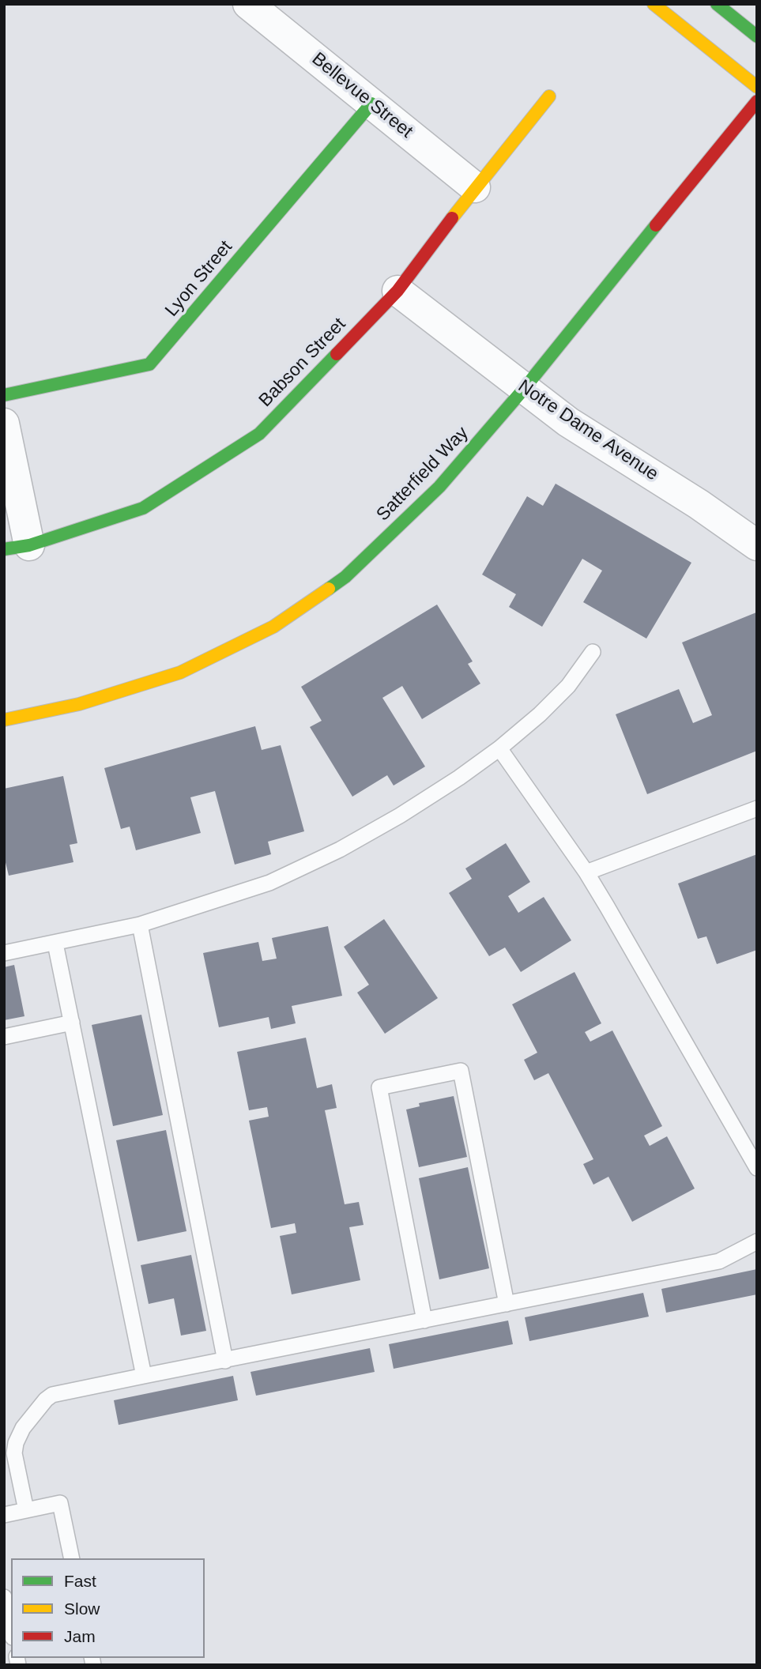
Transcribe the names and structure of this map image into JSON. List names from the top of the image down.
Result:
{
  "streets": {
    "street": [
      "Bellevue Street",
      "Lyon Street",
      "Babson Street",
      "Notre Dame Avenue",
      "Satterfield Way"
    ]
  },
  "crossings": [
    ["Bellevue Street", "Lyon Street"],
    ["Bellevue Street", "Babson Street"],
    ["Babson Street", "Notre Dame Avenue"],
    ["Notre Dame Avenue", "Satterfield Way"]
  ],
  "legend": ["Fast", "Slow", "Jam"]
}
